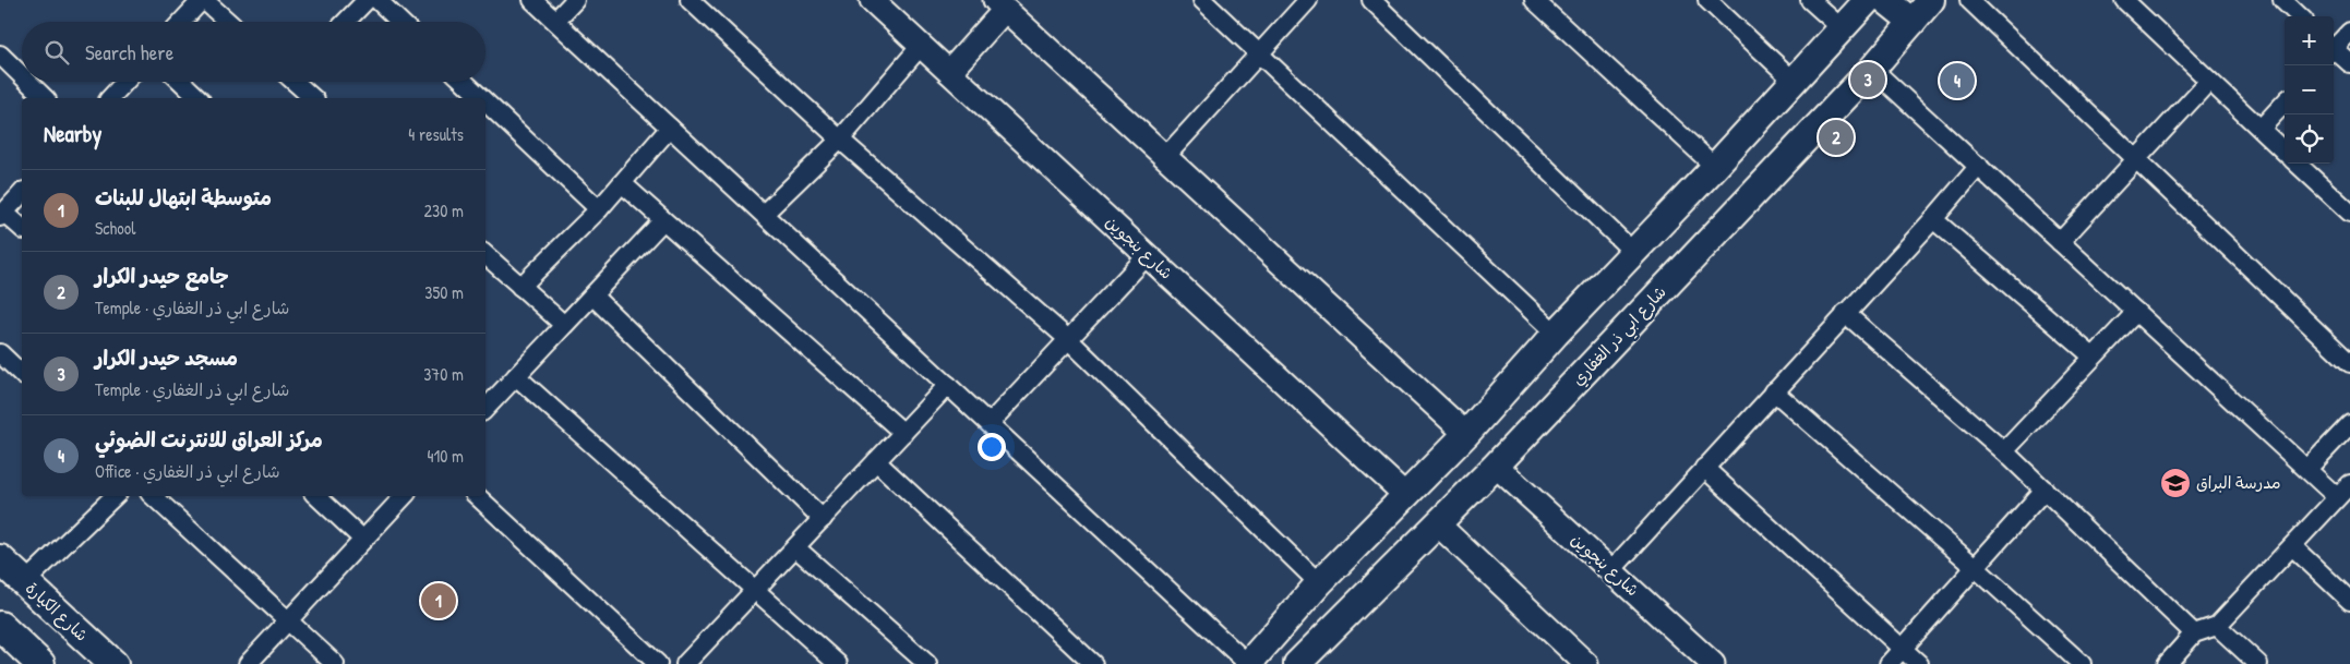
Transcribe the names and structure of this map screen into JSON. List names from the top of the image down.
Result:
{
  "streets": {
    "main road": ["شارع ابي ذر الغفاري", "شارع الكيارة"],
    "street": ["شارع بنجوين"]
  },
  "crossings": [
    ["شارع بنجوين", "شارع ابي ذر الغفاري"]
  ],
  "places": {
    "school or university": ["مدرسة البراق"]
  },
  "page": {
    "map_buttons": ["+", "−"],
    "search": "Search here",
    "pins": [
      "3",
      "4",
      "2",
      "1"
    ],
    "heading": ["Nearby", "4 results"],
    "list": [
      {
        "mark": "1",
        "name": "متوسطة ابتهال للبنات",
        "note": "School",
        "value": "230 m"
      },
      {
        "mark": "2",
        "name": "جامع حيدر الكرار",
        "note": "Temple · شارع ابي ذر الغفاري",
        "value": "350 m"
      },
      {
        "mark": "3",
        "name": "مسجد حيدر الكرار",
        "note": "Temple · شارع ابي ذر الغفاري",
        "value": "370 m"
      },
      {
        "mark": "4",
        "name": "مركز العراق للانترنت الضوئي",
        "note": "Office · شارع ابي ذر الغفاري",
        "value": "410 m"
      }
    ]
  }
}
